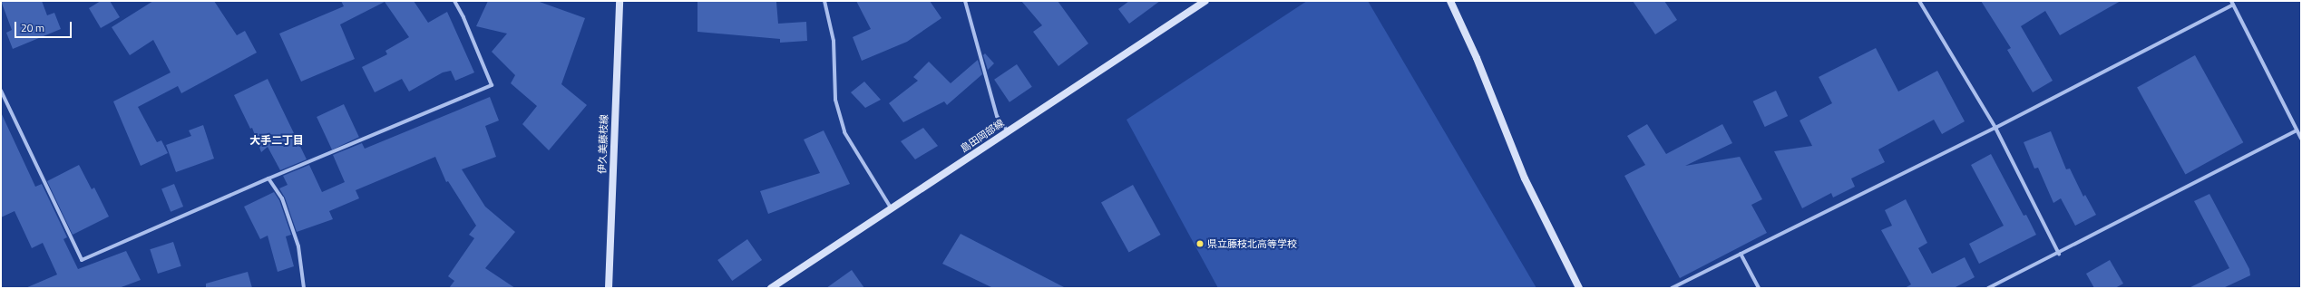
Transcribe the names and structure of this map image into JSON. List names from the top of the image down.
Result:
{
  "streets": {
    "main road": ["島田岡部線", "伊久美藤枝線"]
  },
  "districts": ["大手二丁目"],
  "places": ["県立藤枝北高等学校"],
  "scale_bar": "20 m"
}
